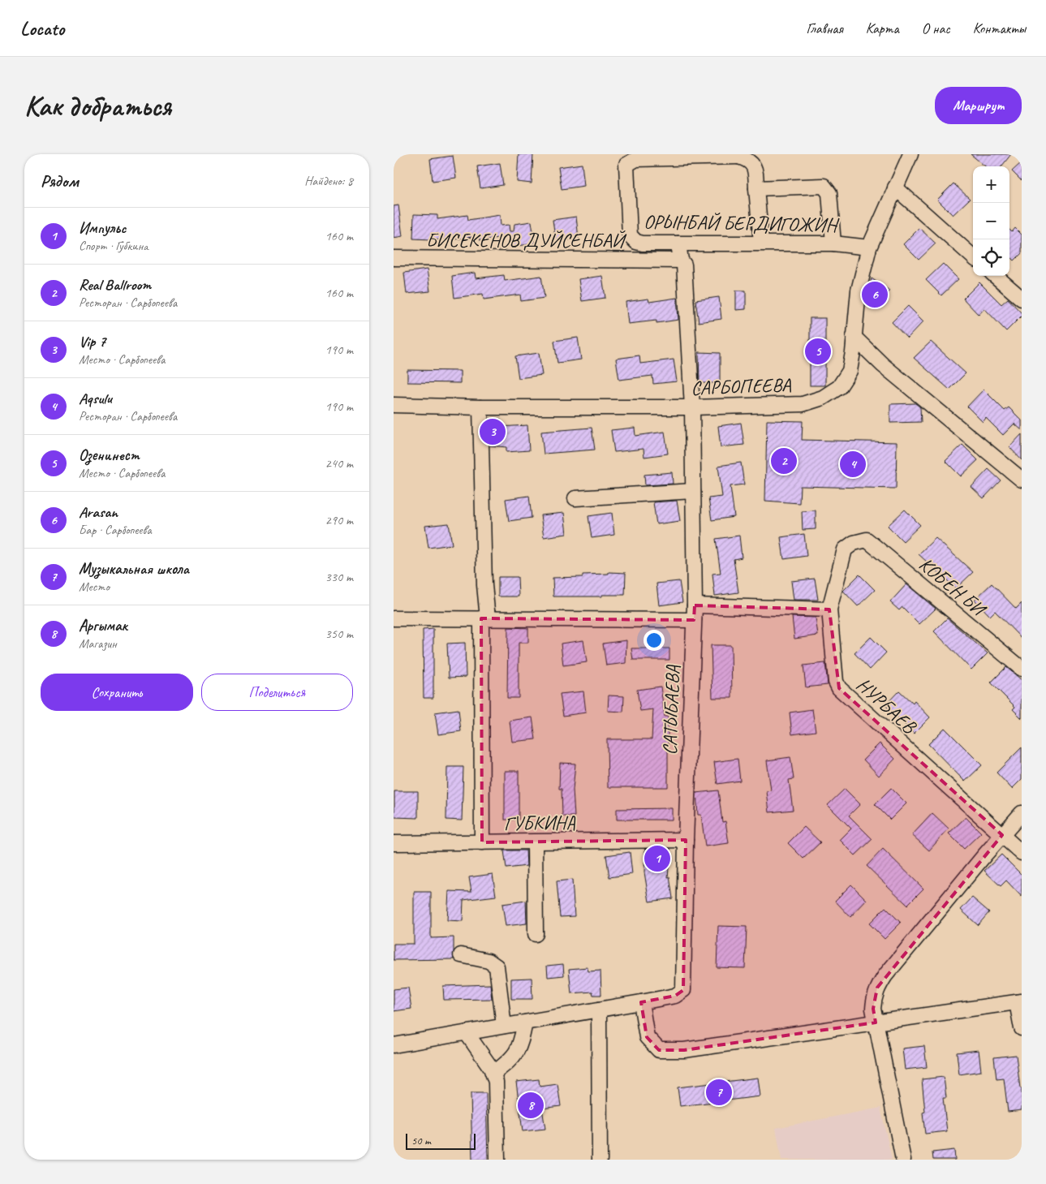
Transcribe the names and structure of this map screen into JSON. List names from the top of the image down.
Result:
{
  "streets": {
    "street": [
      "ОРЫНБАЙ БЕРДИГОЖИН",
      "БИСЕКЕНОВ ДУЙСЕНБАЙ",
      "САРБОПЕЕВА",
      "КОБЕН БИ",
      "НУРБАЕВ",
      "САТЫБАЕВА",
      "ГУБКИНА"
    ]
  },
  "crossings": [
    ["ОРЫНБАЙ БЕРДИГОЖИН", "САРБОПЕЕВА"],
    ["ОРЫНБАЙ БЕРДИГОЖИН", "САТЫБАЕВА"],
    ["БИСЕКЕНОВ ДУЙСЕНБАЙ", "САТЫБАЕВА"],
    ["САРБОПЕЕВА", "САТЫБАЕВА"],
    ["КОБЕН БИ", "НУРБАЕВ"],
    ["САТЫБАЕВА", "ГУБКИНА"]
  ],
  "scale_bar": "50 m",
  "page": {
    "header": "Locato",
    "nav": [
      "Главная",
      "Карта",
      "О нас",
      "Контакты"
    ],
    "buttons": [
      "Маршрут",
      ["Сохранить", "Поделиться"]
    ],
    "title": "Как добраться",
    "heading": ["Рядом", "Найдено: 8"],
    "map_buttons": ["+", "−"],
    "list": [
      {
        "mark": "1",
        "name": "Импульс",
        "note": "Спорт · Губкина",
        "value": "160 m"
      },
      {
        "mark": "2",
        "name": "Real Ballroom",
        "note": "Ресторан · Сарбопеева",
        "value": "160 m"
      },
      {
        "mark": "3",
        "name": "Vip 7",
        "note": "Место · Сарбопеева",
        "value": "190 m"
      },
      {
        "mark": "4",
        "name": "Aqsulu",
        "note": "Ресторан · Сарбопеева",
        "value": "190 m"
      },
      {
        "mark": "5",
        "name": "Озенинест",
        "note": "Место · Сарбопеева",
        "value": "240 m"
      },
      {
        "mark": "6",
        "name": "Arasan",
        "note": "Бар · Сарбопеева",
        "value": "290 m"
      },
      {
        "mark": "7",
        "name": "Музыкальная школа",
        "note": "Место",
        "value": "330 m"
      },
      {
        "mark": "8",
        "name": "Аргымак",
        "note": "Магазин",
        "value": "350 m"
      }
    ],
    "pins": [
      "6",
      "5",
      "3",
      "2",
      "4",
      "1",
      "7",
      "8"
    ],
    "scale": "50 m"
  }
}
